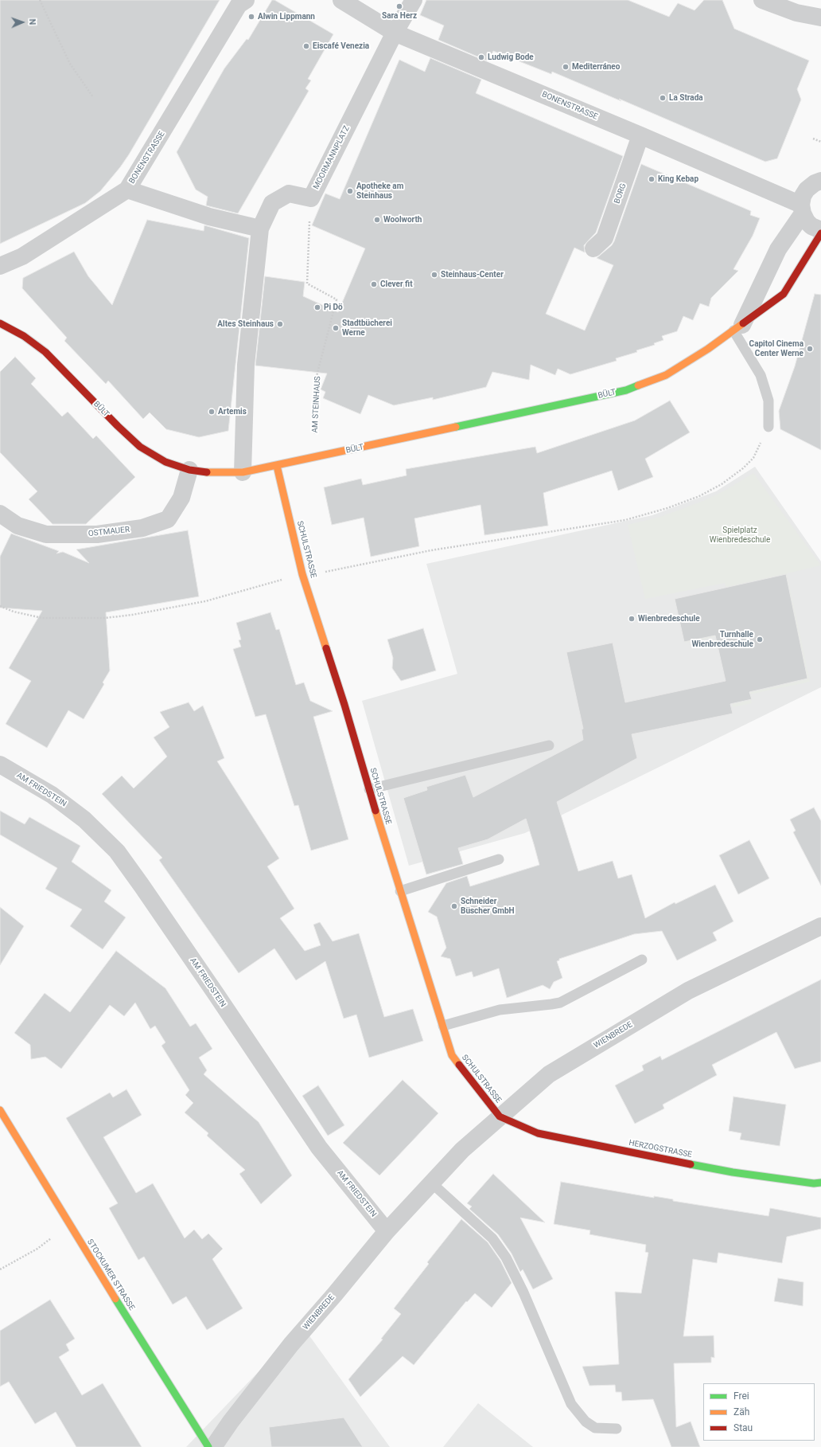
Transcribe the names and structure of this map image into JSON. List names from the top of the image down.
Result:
{
  "streets": {
    "street": [
      "BONENSTRASSE",
      "MOORMANNPLATZ",
      "BORG",
      "BÜLT",
      "OSTMAUER",
      "SCHULSTRASSE",
      "AM FRIEDSTEIN",
      "WIENBREDE",
      "HERZOGSTRASSE",
      "STOCKUMER STRASSE"
    ],
    "path": ["AM STEINHAUS"]
  },
  "crossings": [
    ["BONENSTRASSE", "MOORMANNPLATZ"],
    ["BONENSTRASSE", "BORG"],
    ["BONENSTRASSE", "BÜLT"],
    ["MOORMANNPLATZ", "AM STEINHAUS"],
    ["BÜLT", "AM STEINHAUS"],
    ["BÜLT", "OSTMAUER"],
    ["BÜLT", "SCHULSTRASSE"],
    ["SCHULSTRASSE", "WIENBREDE"],
    ["SCHULSTRASSE", "HERZOGSTRASSE"],
    ["AM FRIEDSTEIN", "WIENBREDE"],
    ["WIENBREDE", "HERZOGSTRASSE"]
  ],
  "parks": ["Spielplatz Wienbredeschule"],
  "places": [
    "Sara Herz",
    "Alwin Lippmann",
    "Eiscafé Venezia",
    "Ludwig Bode",
    "Mediterráneo",
    "La Strada",
    "King Kebap",
    "Apotheke am Steinhaus",
    "Woolworth",
    "Steinhaus-Center",
    "Clever fit",
    "Pi Dö",
    "Altes Steinhaus",
    "Stadtbücherei Werne",
    "Capitol Cinema Center Werne",
    "Artemis",
    "Wienbredeschule",
    "Turnhalle Wienbredeschule",
    "Schneider Büscher GmbH"
  ],
  "legend": ["Frei", "Zäh", "Stau"],
  "north": "right"
}
